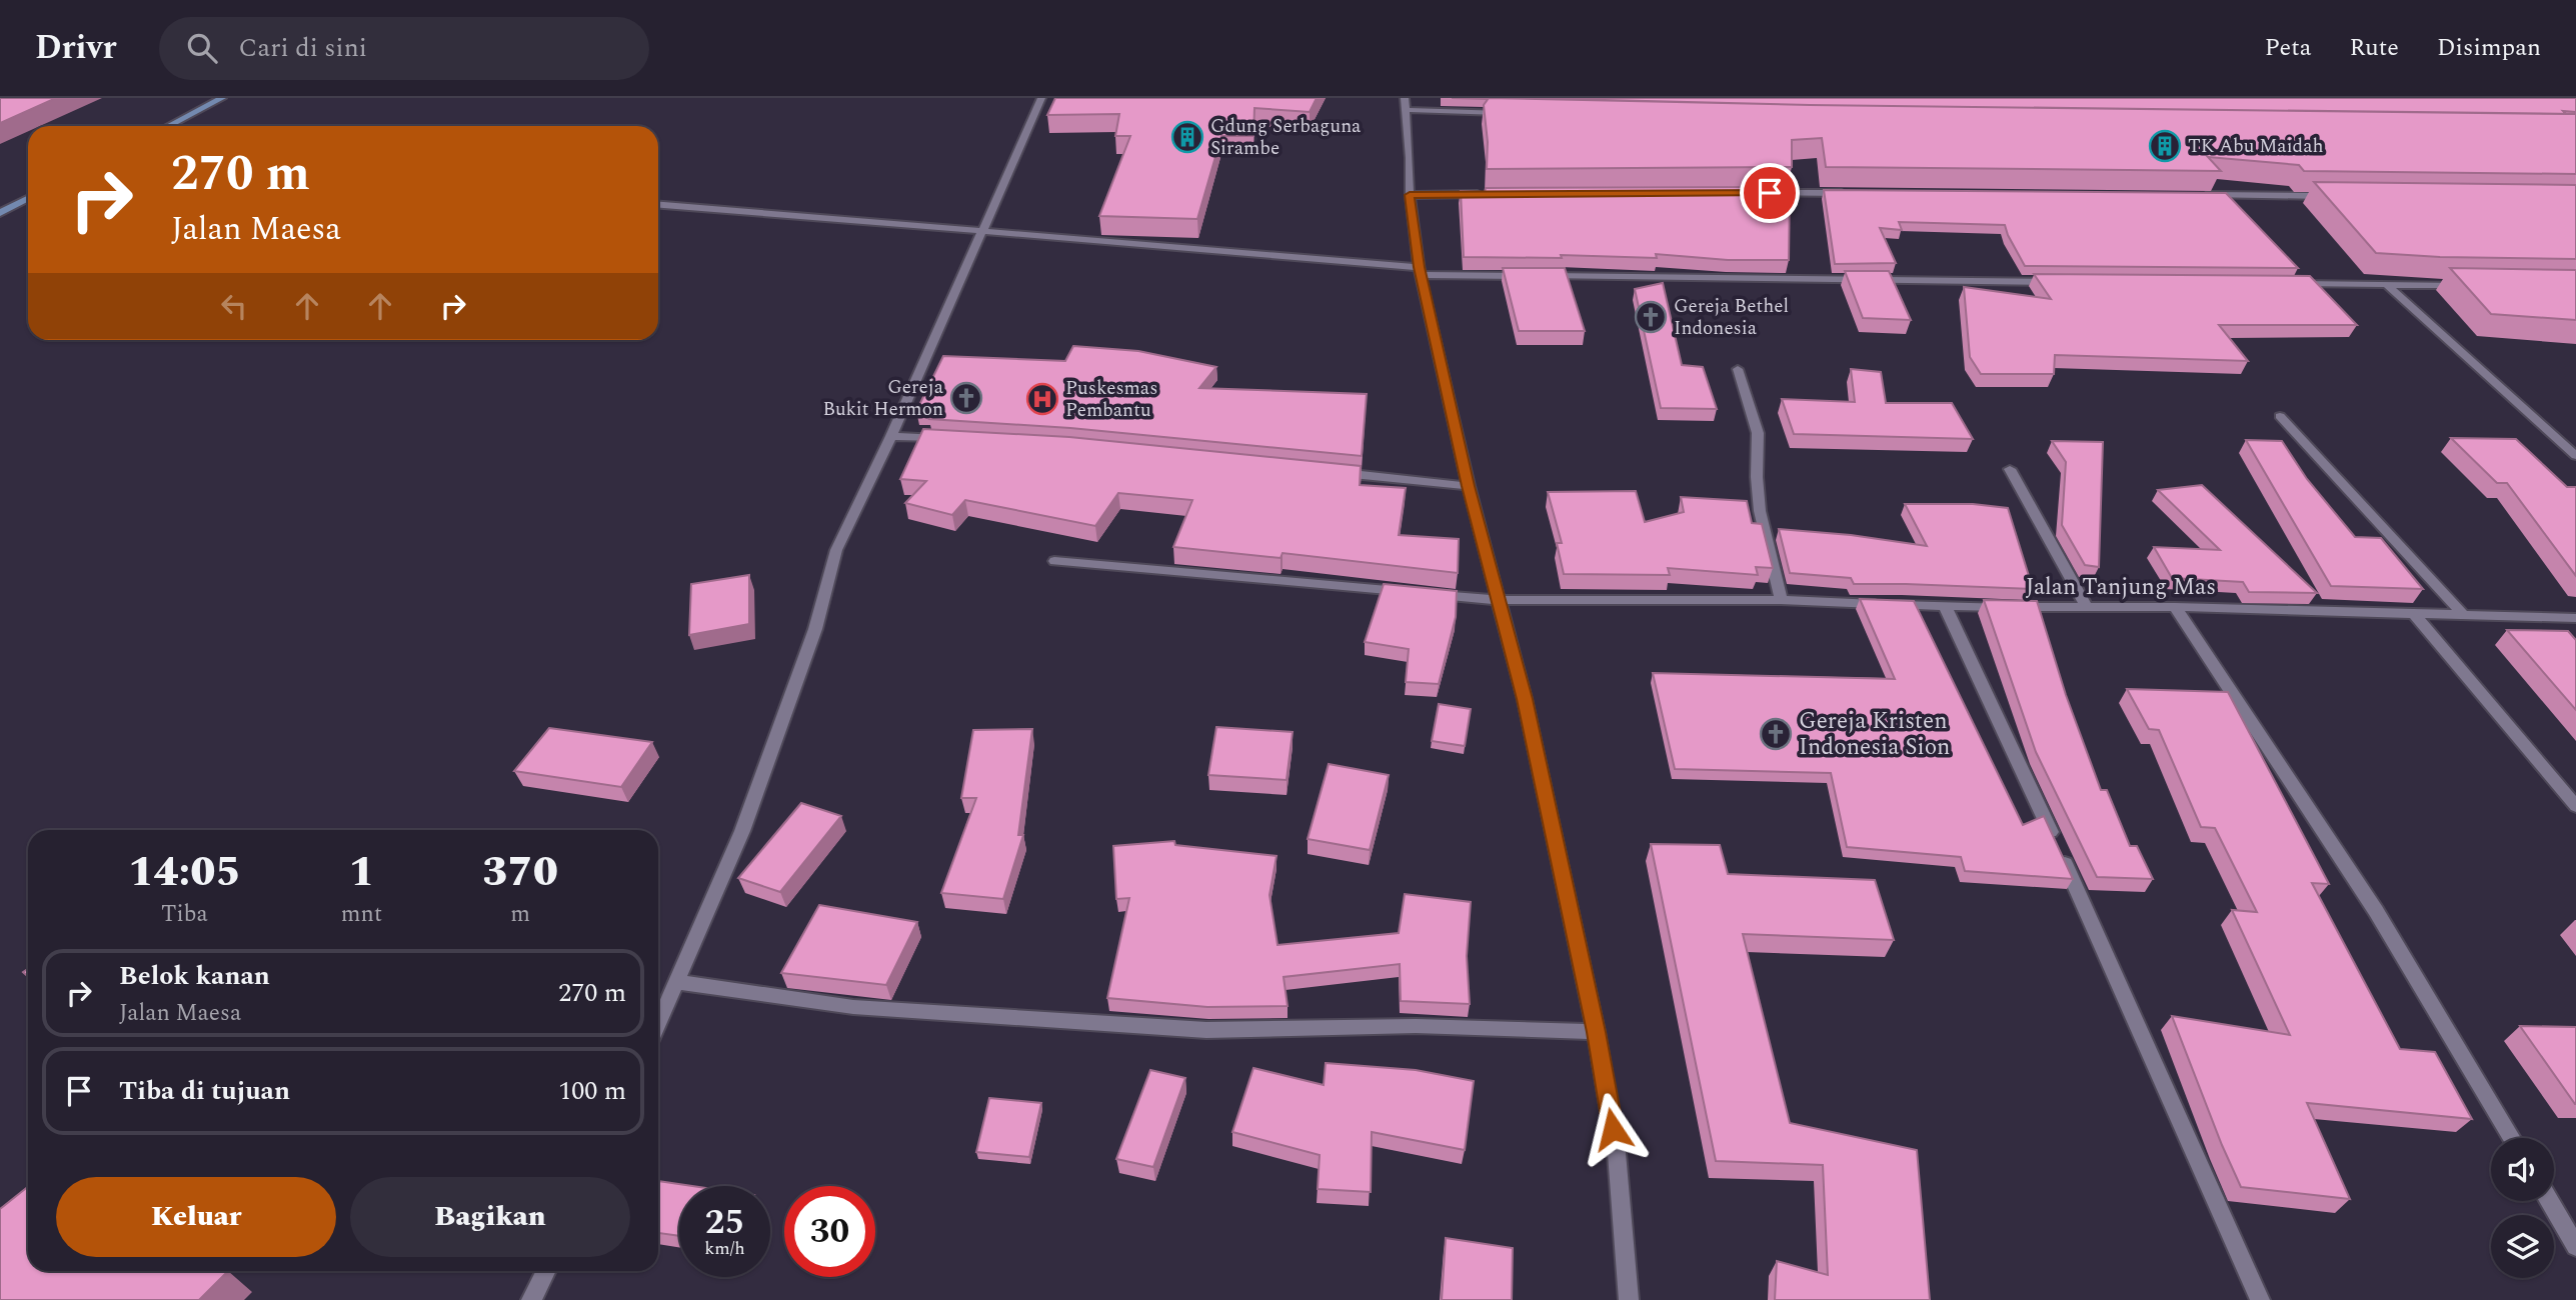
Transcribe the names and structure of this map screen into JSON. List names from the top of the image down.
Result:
{
  "streets": {
    "street": ["Jalan Tanjung Mas"]
  },
  "places": {
    "building": ["Gdung Serbaguna Sirambe", "TK Abu Maidah"],
    "church": ["Gereja Bethel Indonesia", "Gereja Bukit Hermon", "Gereja Kristen Indonesia Sion"],
    "hospital": ["Puskesmas Pembantu"]
  },
  "page": {
    "header": "Drivr",
    "search": "Cari di sini",
    "nav": ["Peta", "Rute", "Disimpan"],
    "turn": ["270 m", "Jalan Maesa"],
    "eta": [
      "14:05",
      "Tiba",
      "1",
      "mnt",
      "370",
      "m"
    ],
    "list": [
      {
        "name": "Belok kanan",
        "note": "Jalan Maesa",
        "value": "270 m"
      },
      {
        "name": "Tiba di tujuan",
        "value": "100 m"
      }
    ],
    "buttons": ["Keluar", "Bagikan"],
    "speed": "25 km/h",
    "limit": "30"
  }
}
